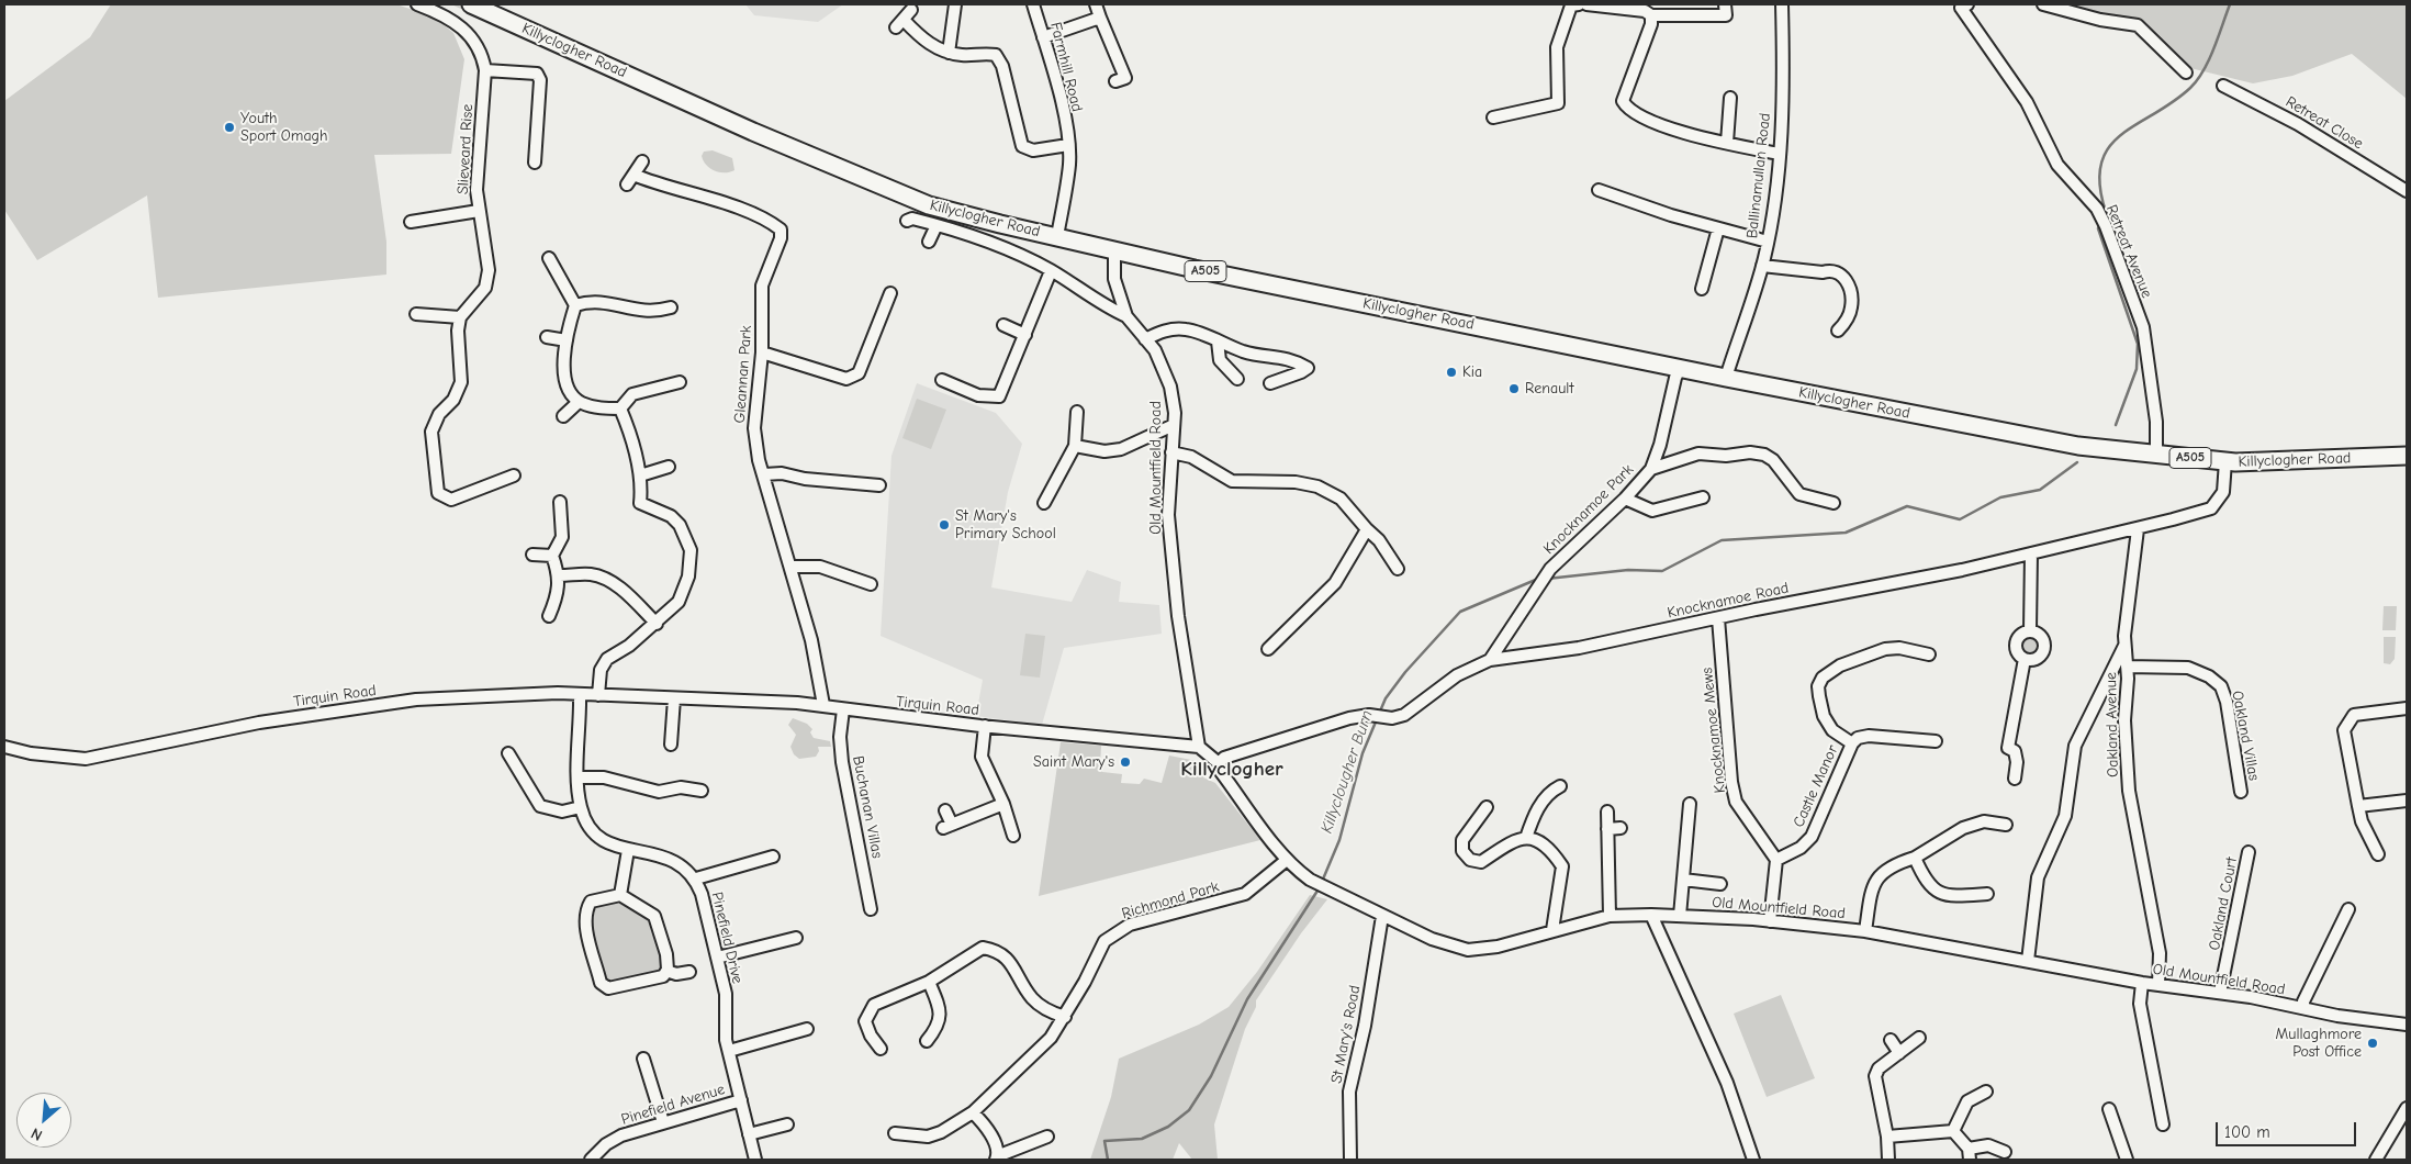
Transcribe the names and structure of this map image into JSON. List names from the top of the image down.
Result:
{
  "streets": {
    "highway": ["Killyclogher Road", "A505"],
    "street": [
      "Farmhill Road",
      "Retreat Close",
      "Slieveard Rise",
      "Ballinamullan Road",
      "Retreat Avenue",
      "Gleannan Park",
      "Old Mountfield Road",
      "Knocknamoe Park",
      "Knocknamoe Road",
      "Tirquin Road",
      "Oakland Avenue",
      "Knocknamoe Mews",
      "Oakland Villas",
      "Castle Manor",
      "Buchanan Villas",
      "Richmond Park",
      "Oakland Court",
      "Pinefield Drive",
      "St Mary's Road",
      "Pinefield Avenue"
    ]
  },
  "crossings": [
    ["Killyclogher Road", "Farmhill Road"],
    ["Killyclogher Road", "Ballinamullan Road"],
    ["Killyclogher Road", "Retreat Avenue"],
    ["Killyclogher Road", "Knocknamoe Park"],
    ["Killyclogher Road", "Knocknamoe Road"],
    ["Gleannan Park", "Tirquin Road"],
    ["Old Mountfield Road", "Knocknamoe Road"],
    ["Old Mountfield Road", "Tirquin Road"],
    ["Old Mountfield Road", "Oakland Avenue"],
    ["Old Mountfield Road", "Richmond Park"],
    ["Old Mountfield Road", "Oakland Court"],
    ["Old Mountfield Road", "St Mary's Road"],
    ["Knocknamoe Park", "Knocknamoe Road"],
    ["Knocknamoe Road", "Oakland Avenue"],
    ["Knocknamoe Road", "Knocknamoe Mews"],
    ["Tirquin Road", "Buchanan Villas"],
    ["Tirquin Road", "Pinefield Drive"],
    ["Oakland Avenue", "Oakland Villas"],
    ["Knocknamoe Mews", "Castle Manor"],
    ["Pinefield Drive", "Pinefield Avenue"]
  ],
  "districts": ["Killyclogher"],
  "water": ["Killyclougher Burn"],
  "places": [
    "Youth Sport Omagh",
    "Kia",
    "Renault",
    "St Mary's Primary School",
    "Saint Mary's",
    "Mullaghmore Post Office"
  ],
  "scale_bar": "100 m",
  "north": "bottom left"
}
